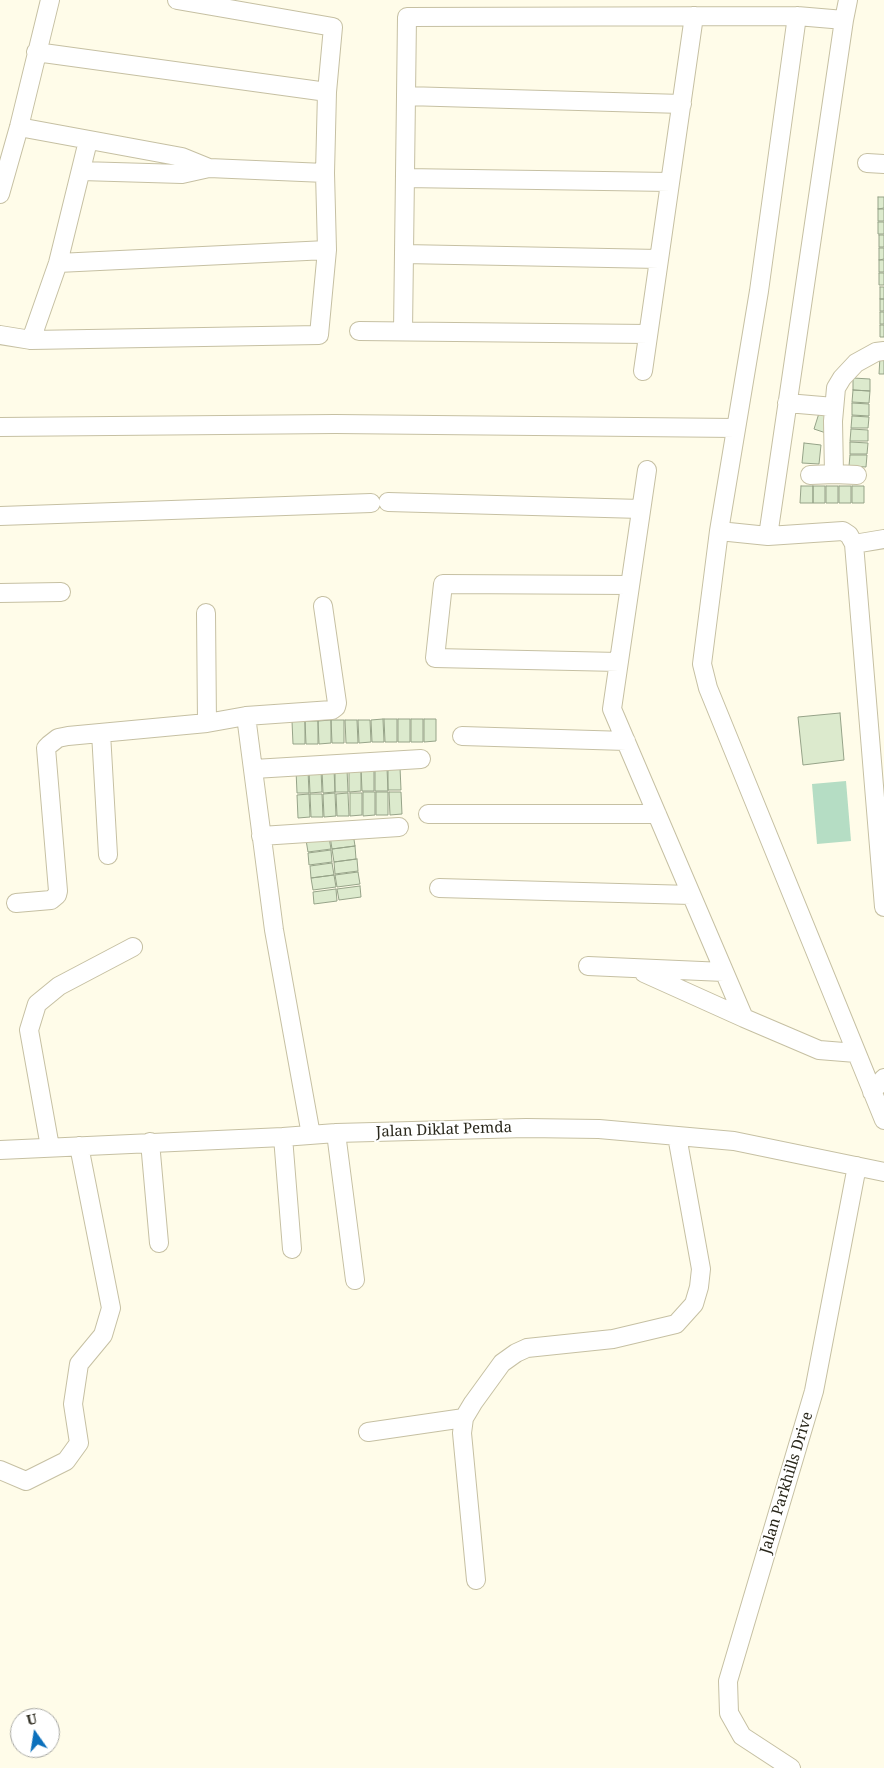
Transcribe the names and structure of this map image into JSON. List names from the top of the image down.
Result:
{
  "streets": {
    "street": ["Jalan Diklat Pemda", "Jalan Parkhills Drive"]
  },
  "crossings": [
    ["Jalan Diklat Pemda", "Jalan Parkhills Drive"]
  ],
  "north": "top"
}
